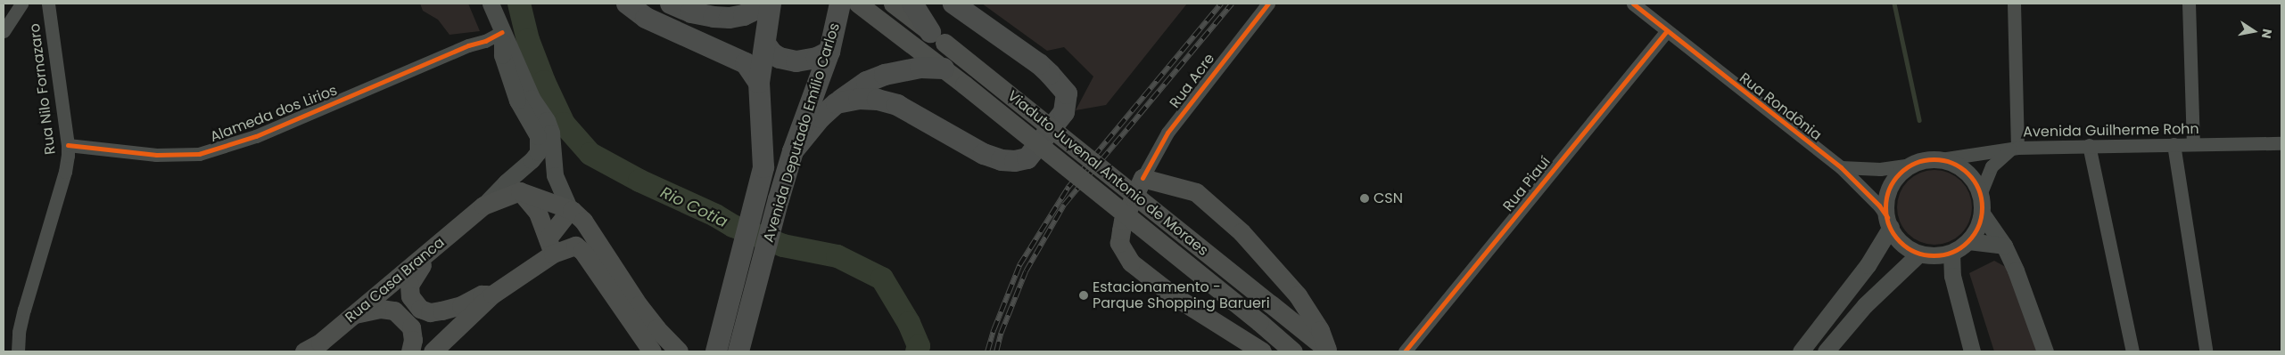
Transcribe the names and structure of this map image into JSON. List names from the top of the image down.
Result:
{
  "streets": {
    "main road": ["Avenida Deputado Emílio Carlos", "Viaduto Juvenal Antonio de Moraes", "Rua Casa Branca"],
    "street": [
      "Rua Acre",
      "Rua Nilo Fornazaro",
      "Rua Rondônia",
      "Alameda dos Lirios",
      "Avenida Guilherme Rohn",
      "Rua Piauí"
    ]
  },
  "crossings": [
    ["Rua Nilo Fornazaro", "Alameda dos Lirios"],
    ["Rua Rondônia", "Avenida Guilherme Rohn"],
    ["Rua Rondônia", "Rua Piauí"]
  ],
  "water": ["Rio Cotia"],
  "places": ["CSN", "Estacionamento - Parque Shopping Barueri"],
  "north": "right"
}
